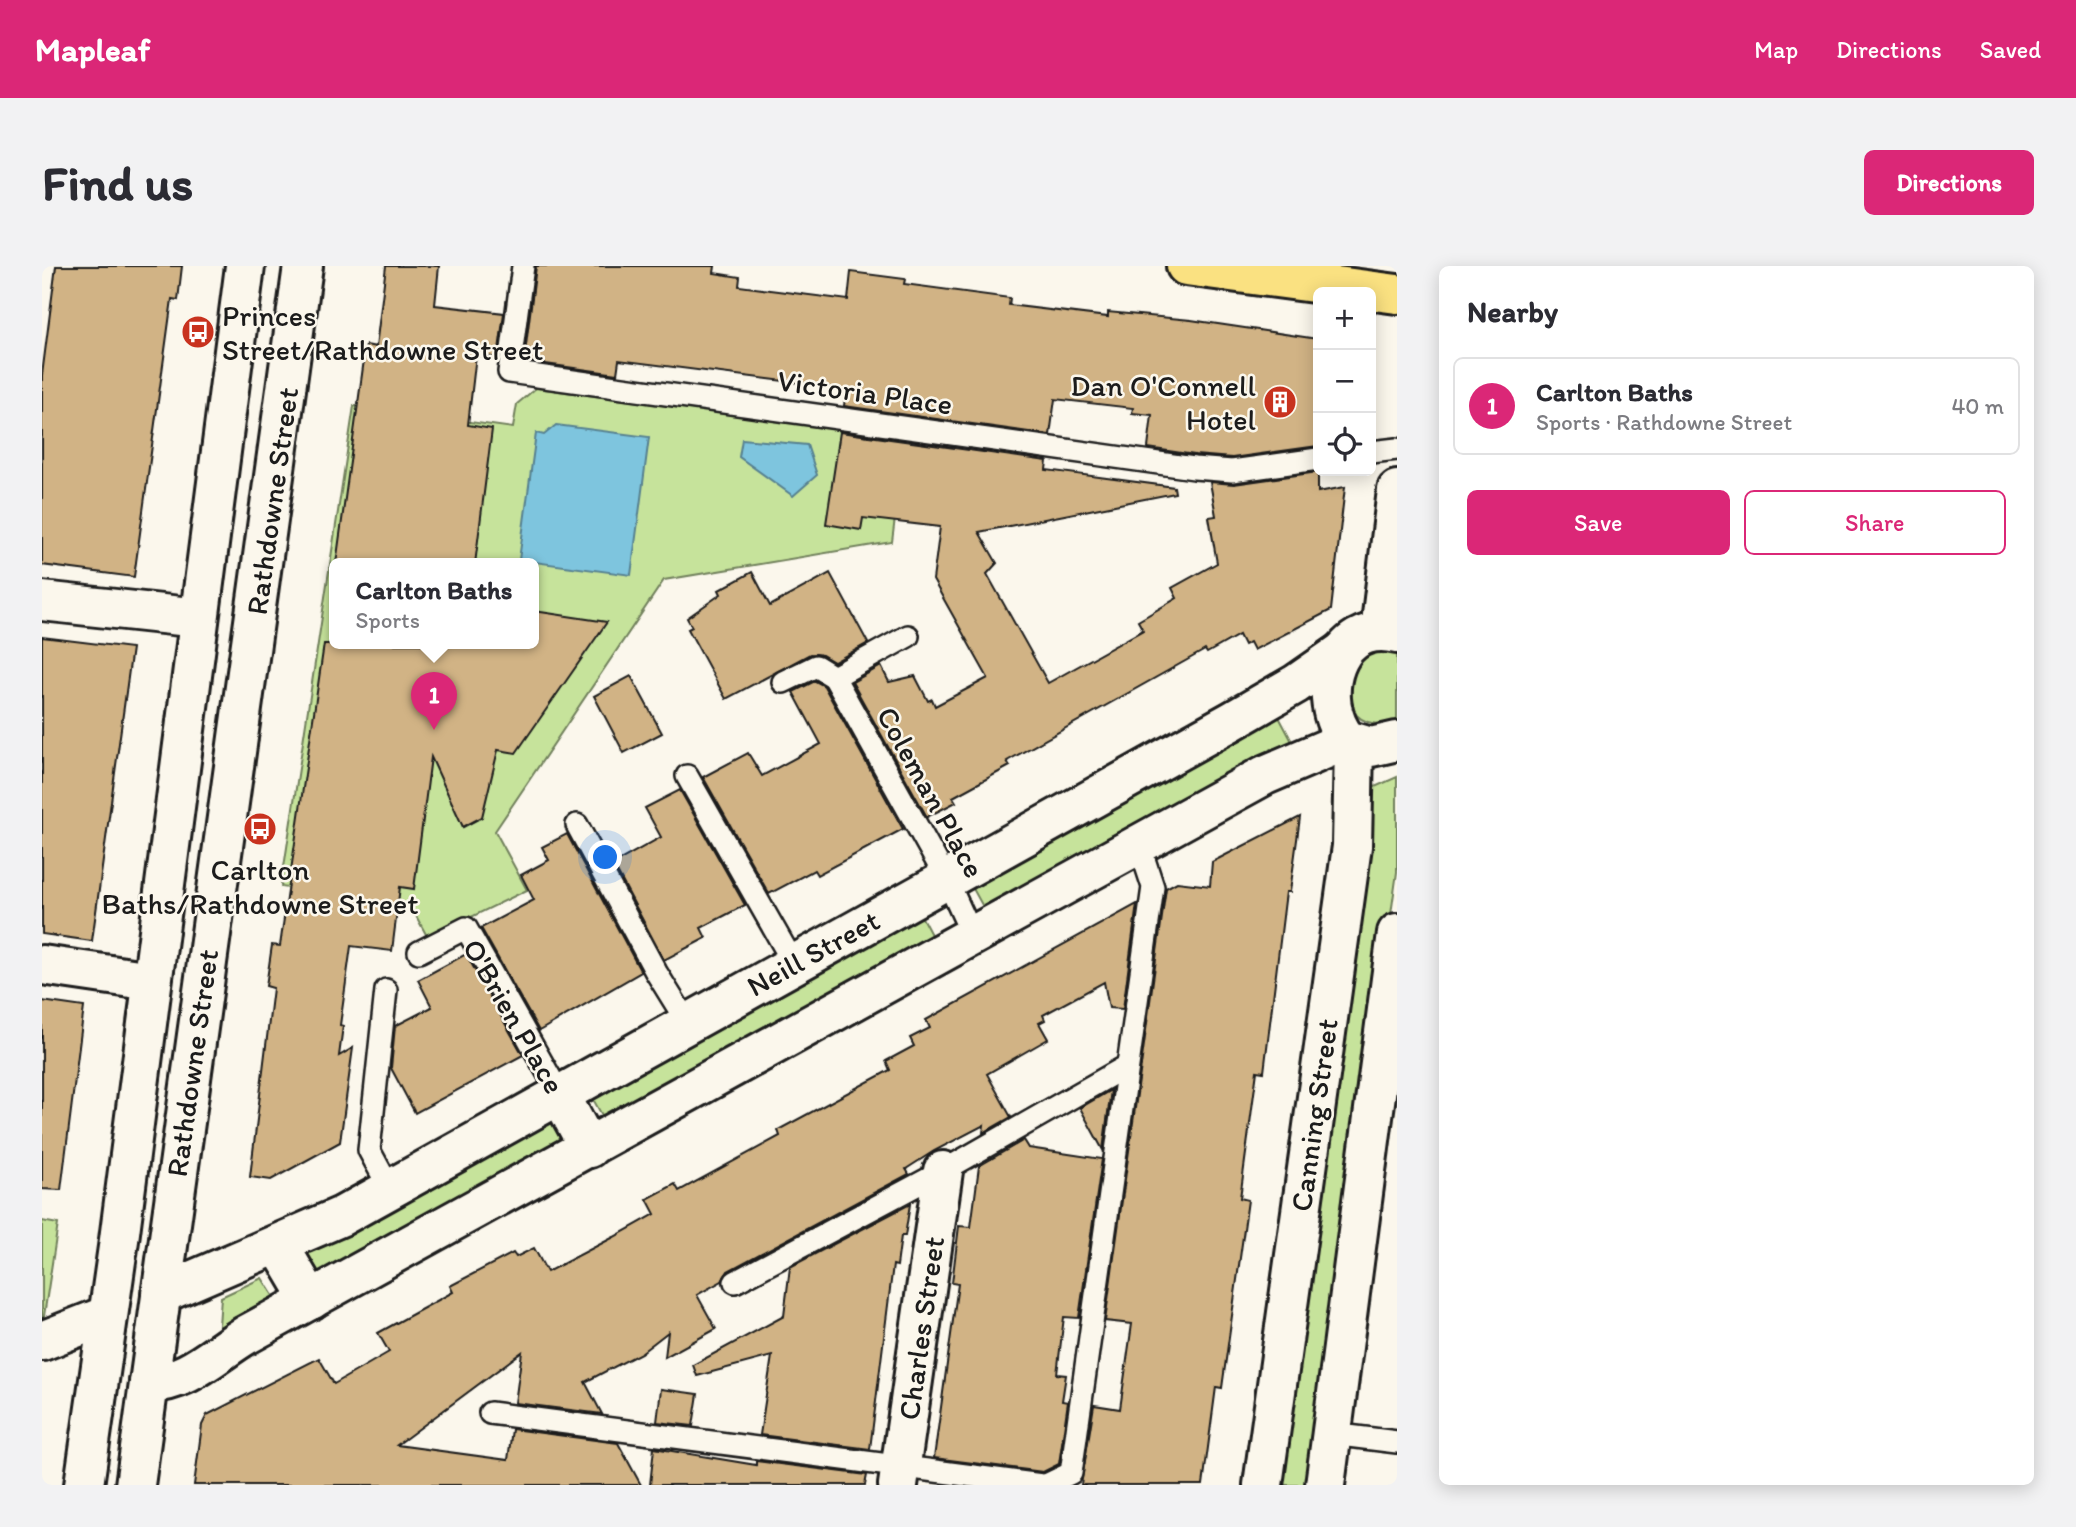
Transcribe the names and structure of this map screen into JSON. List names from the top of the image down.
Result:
{
  "streets": {
    "street": [
      "Rathdowne Street",
      "Neill Street",
      "O'Brien Place",
      "Canning Street",
      "Charles Street"
    ],
    "lane": ["Victoria Place", "Coleman Place"]
  },
  "crossings": [
    ["Rathdowne Street", "Neill Street"],
    ["Coleman Place", "Neill Street"],
    ["Neill Street", "O'Brien Place"]
  ],
  "places": {
    "bus stop": ["Princes Street/Rathdowne Street", "Carlton Baths/Rathdowne Street"],
    "building": ["Dan O'Connell Hotel"]
  },
  "page": {
    "header": "Mapleaf",
    "nav": ["Map", "Directions", "Saved"],
    "buttons": [
      "Directions",
      ["Save", "Share"]
    ],
    "title": "Find us",
    "heading": "Nearby",
    "map_buttons": ["+", "−"],
    "list": [
      {
        "mark": "1",
        "name": "Carlton Baths",
        "note": "Sports · Rathdowne Street",
        "value": "40 m"
      }
    ],
    "popup": ["Carlton Baths", "Sports"],
    "pins": "1"
  }
}
